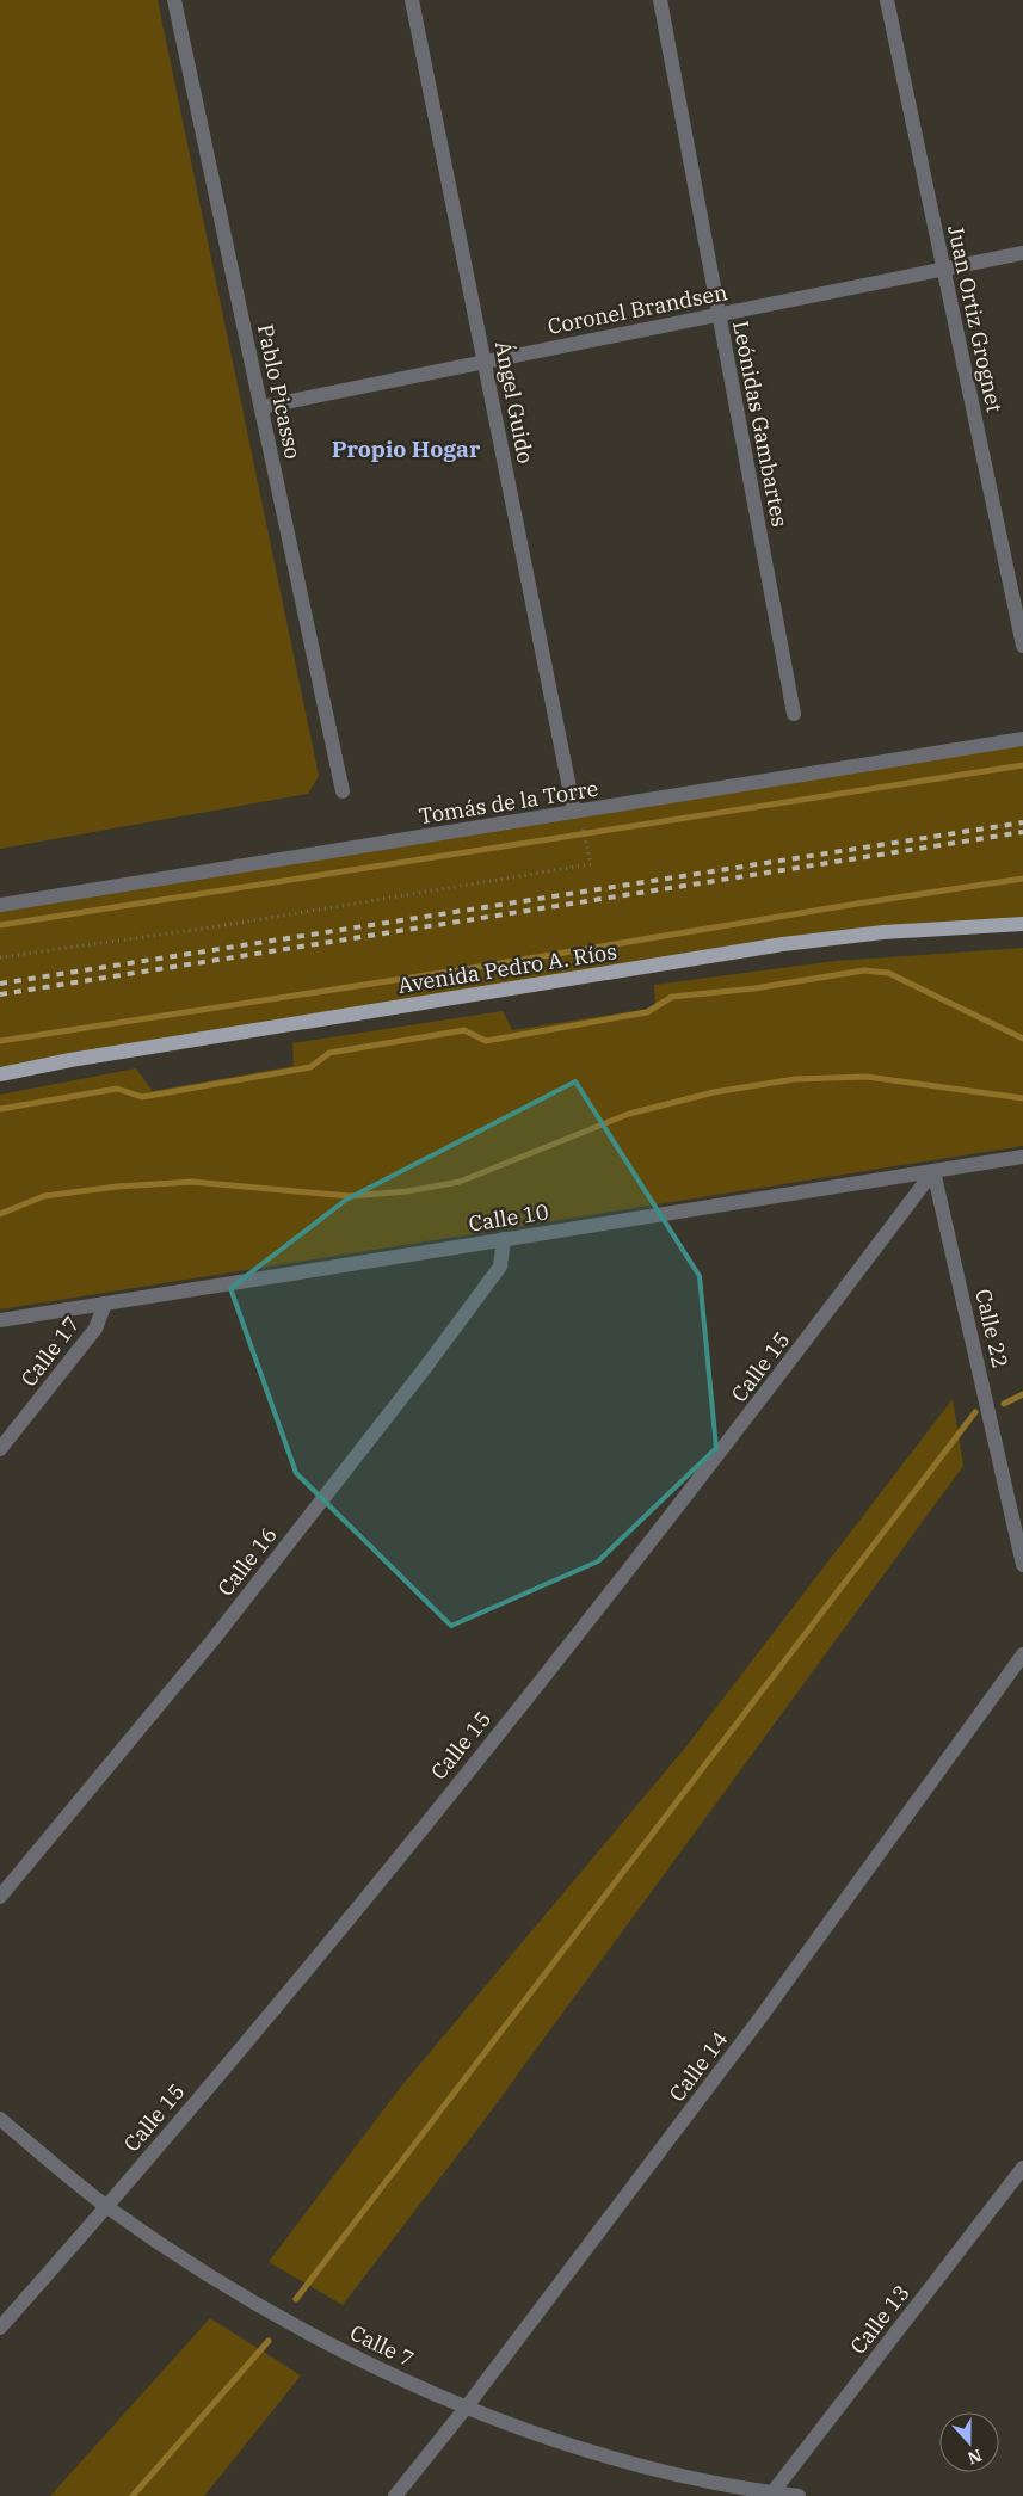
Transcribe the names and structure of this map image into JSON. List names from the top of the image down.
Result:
{
  "streets": {
    "main road": ["Avenida Pedro A. Ríos"],
    "street": [
      "Coronel Brandsen",
      "Juan Ortiz Grognet",
      "Pablo Picasso",
      "Ángel Guido",
      "Leónidas Gambartes",
      "Tomás de la Torre",
      "Calle 10",
      "Calle 22",
      "Calle 17",
      "Calle 15",
      "Calle 16",
      "Calle 14",
      "Calle 13",
      "Calle 7"
    ]
  },
  "crossings": [
    ["Coronel Brandsen", "Juan Ortiz Grognet"],
    ["Coronel Brandsen", "Pablo Picasso"],
    ["Coronel Brandsen", "Ángel Guido"],
    ["Coronel Brandsen", "Leónidas Gambartes"],
    ["Ángel Guido", "Tomás de la Torre"],
    ["Calle 10", "Calle 22"],
    ["Calle 10", "Calle 17"],
    ["Calle 10", "Calle 15"],
    ["Calle 10", "Calle 16"],
    ["Calle 22", "Calle 15"],
    ["Calle 15", "Calle 7"],
    ["Calle 14", "Calle 7"],
    ["Calle 13", "Calle 7"]
  ],
  "districts": ["Propio Hogar"],
  "north": "bottom"
}
